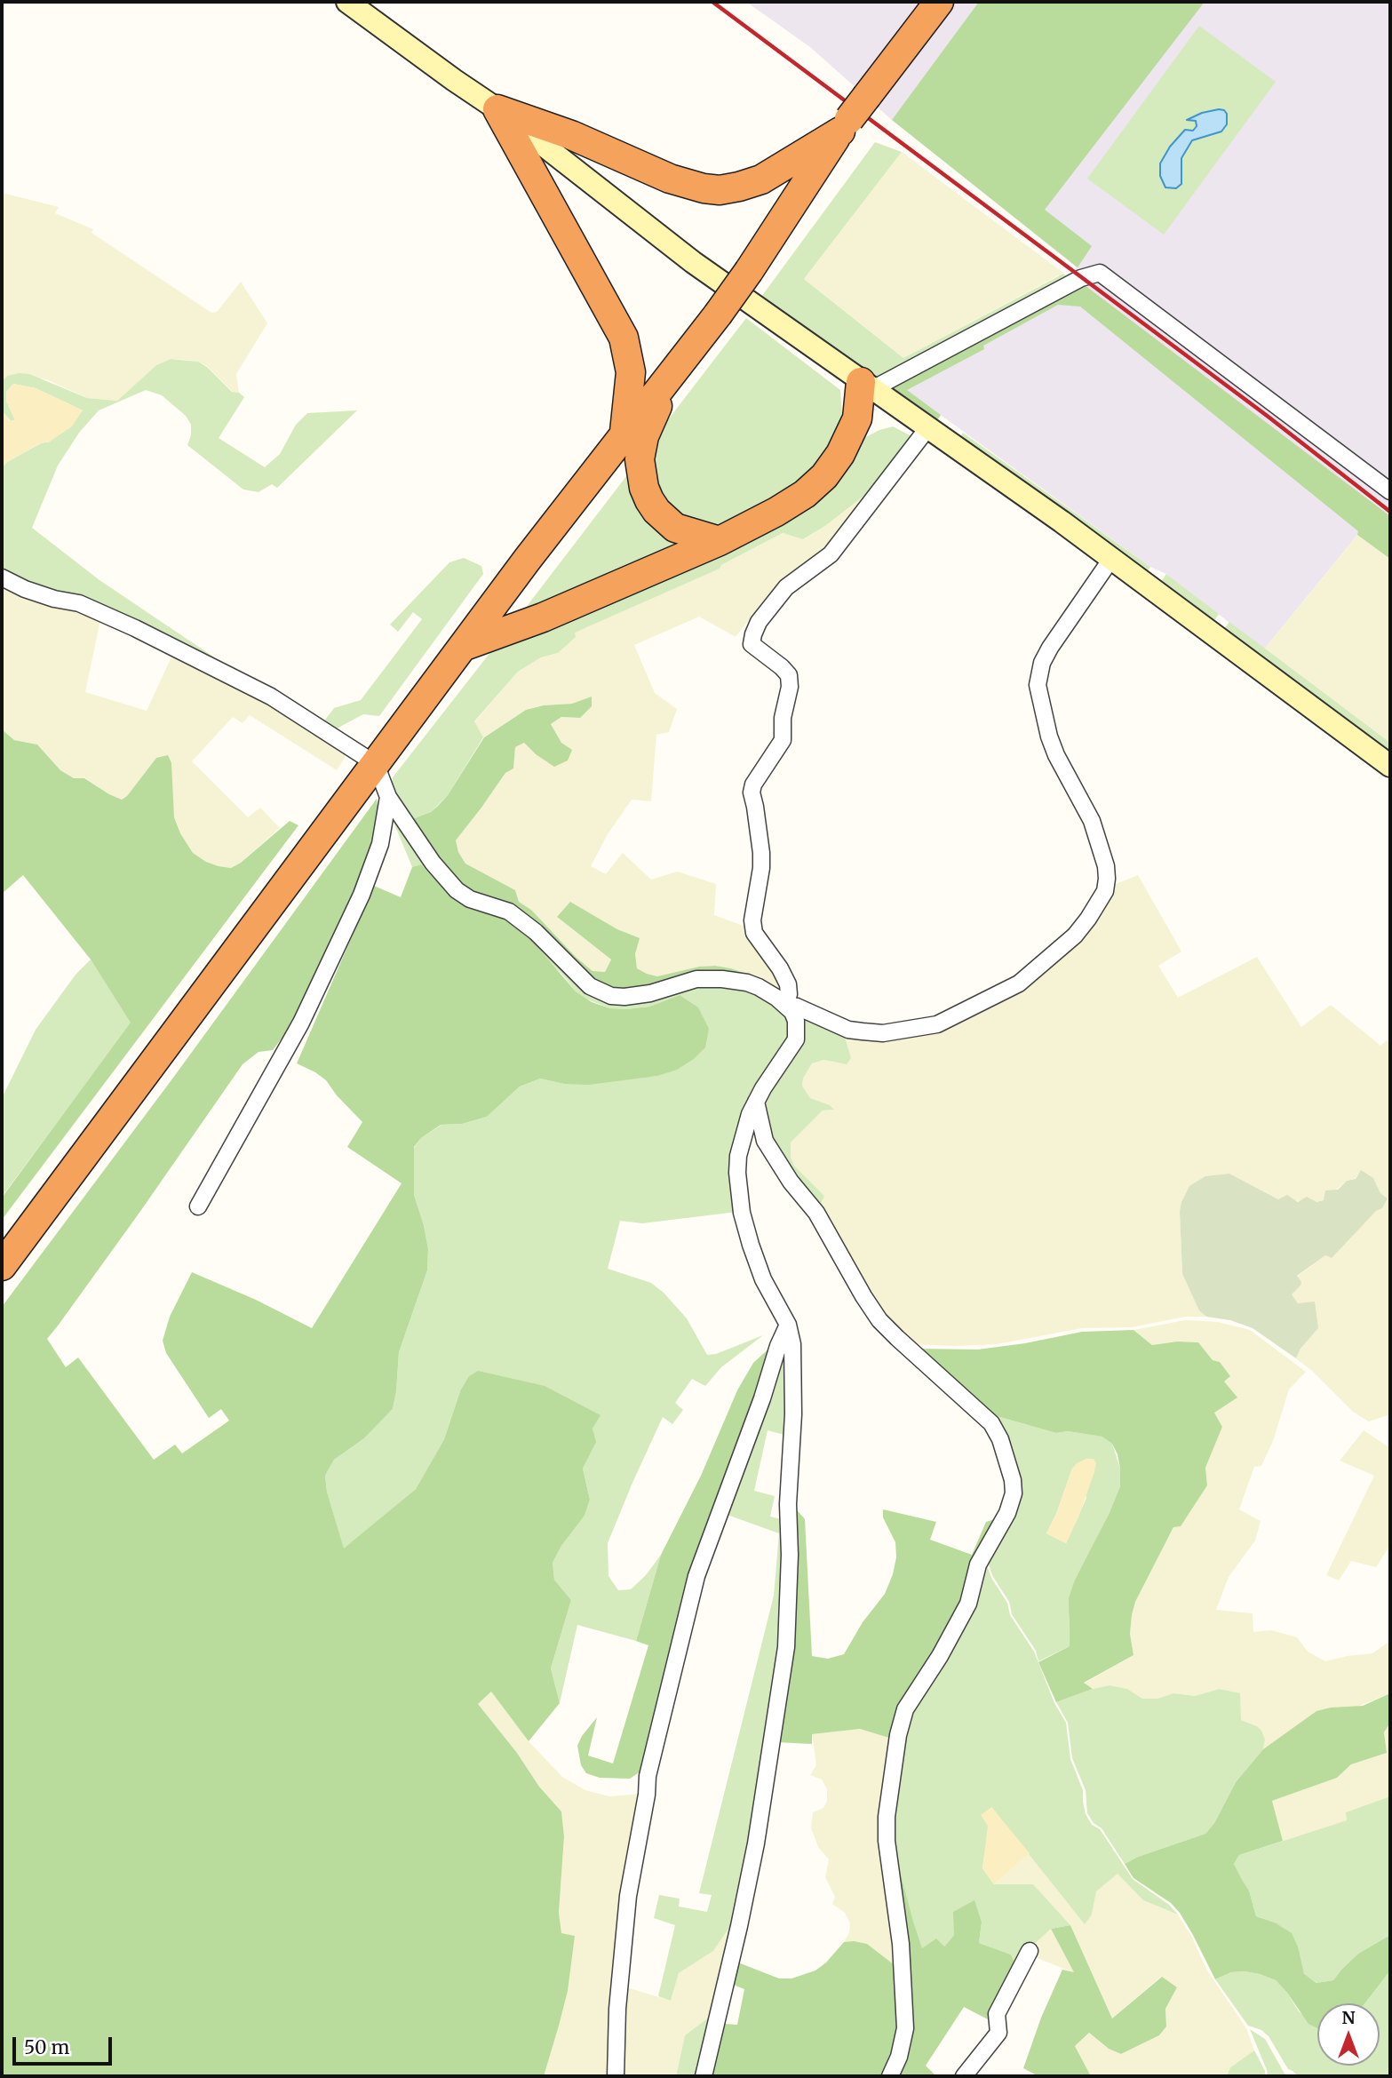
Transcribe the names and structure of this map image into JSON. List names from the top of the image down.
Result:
{
  "scale_bar": "50 m",
  "north": "top"
}
